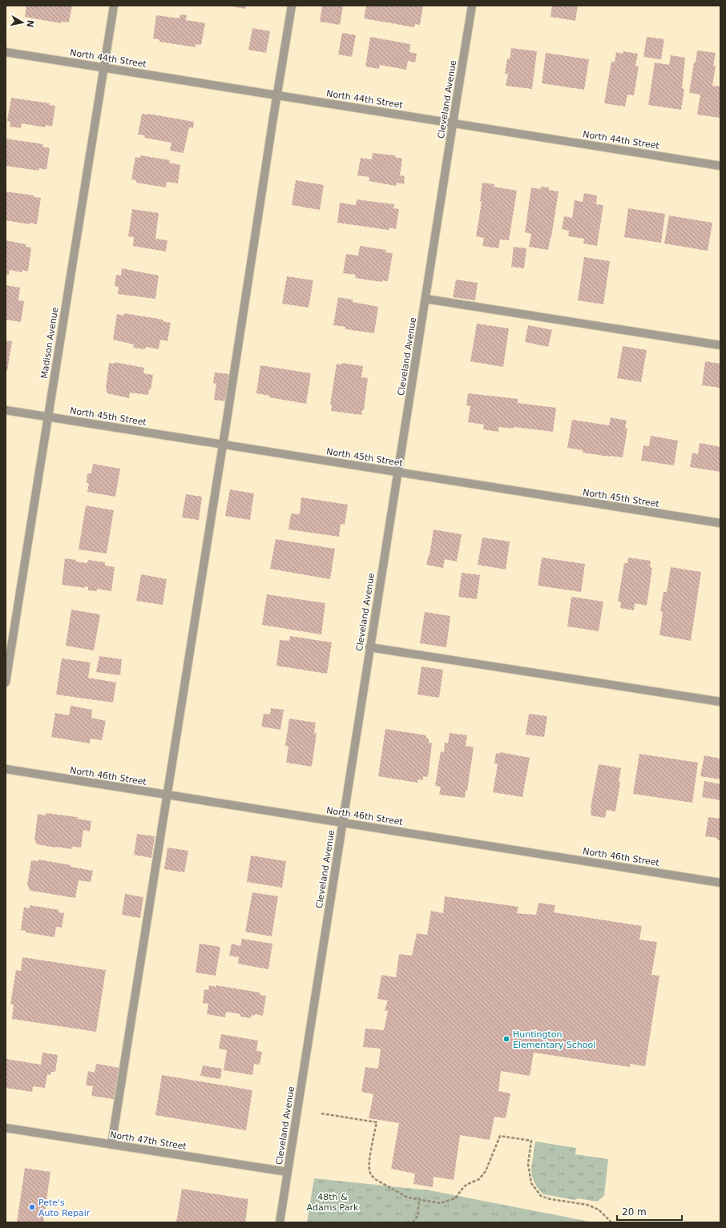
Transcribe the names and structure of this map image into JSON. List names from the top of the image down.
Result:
{
  "streets": {
    "street": [
      "North 44th Street",
      "Cleveland Avenue",
      "Madison Avenue",
      "North 45th Street",
      "North 46th Street",
      "North 47th Street"
    ]
  },
  "crossings": [
    ["North 44th Street", "Cleveland Avenue"],
    ["North 44th Street", "Madison Avenue"],
    ["Cleveland Avenue", "North 45th Street"],
    ["Cleveland Avenue", "North 46th Street"],
    ["Cleveland Avenue", "North 47th Street"],
    ["Madison Avenue", "North 45th Street"]
  ],
  "parks": ["48th & Adams Park"],
  "places": ["Huntington Elementary School", "Pete's Auto Repair"],
  "scale_bar": "20 m",
  "north": "right"
}
